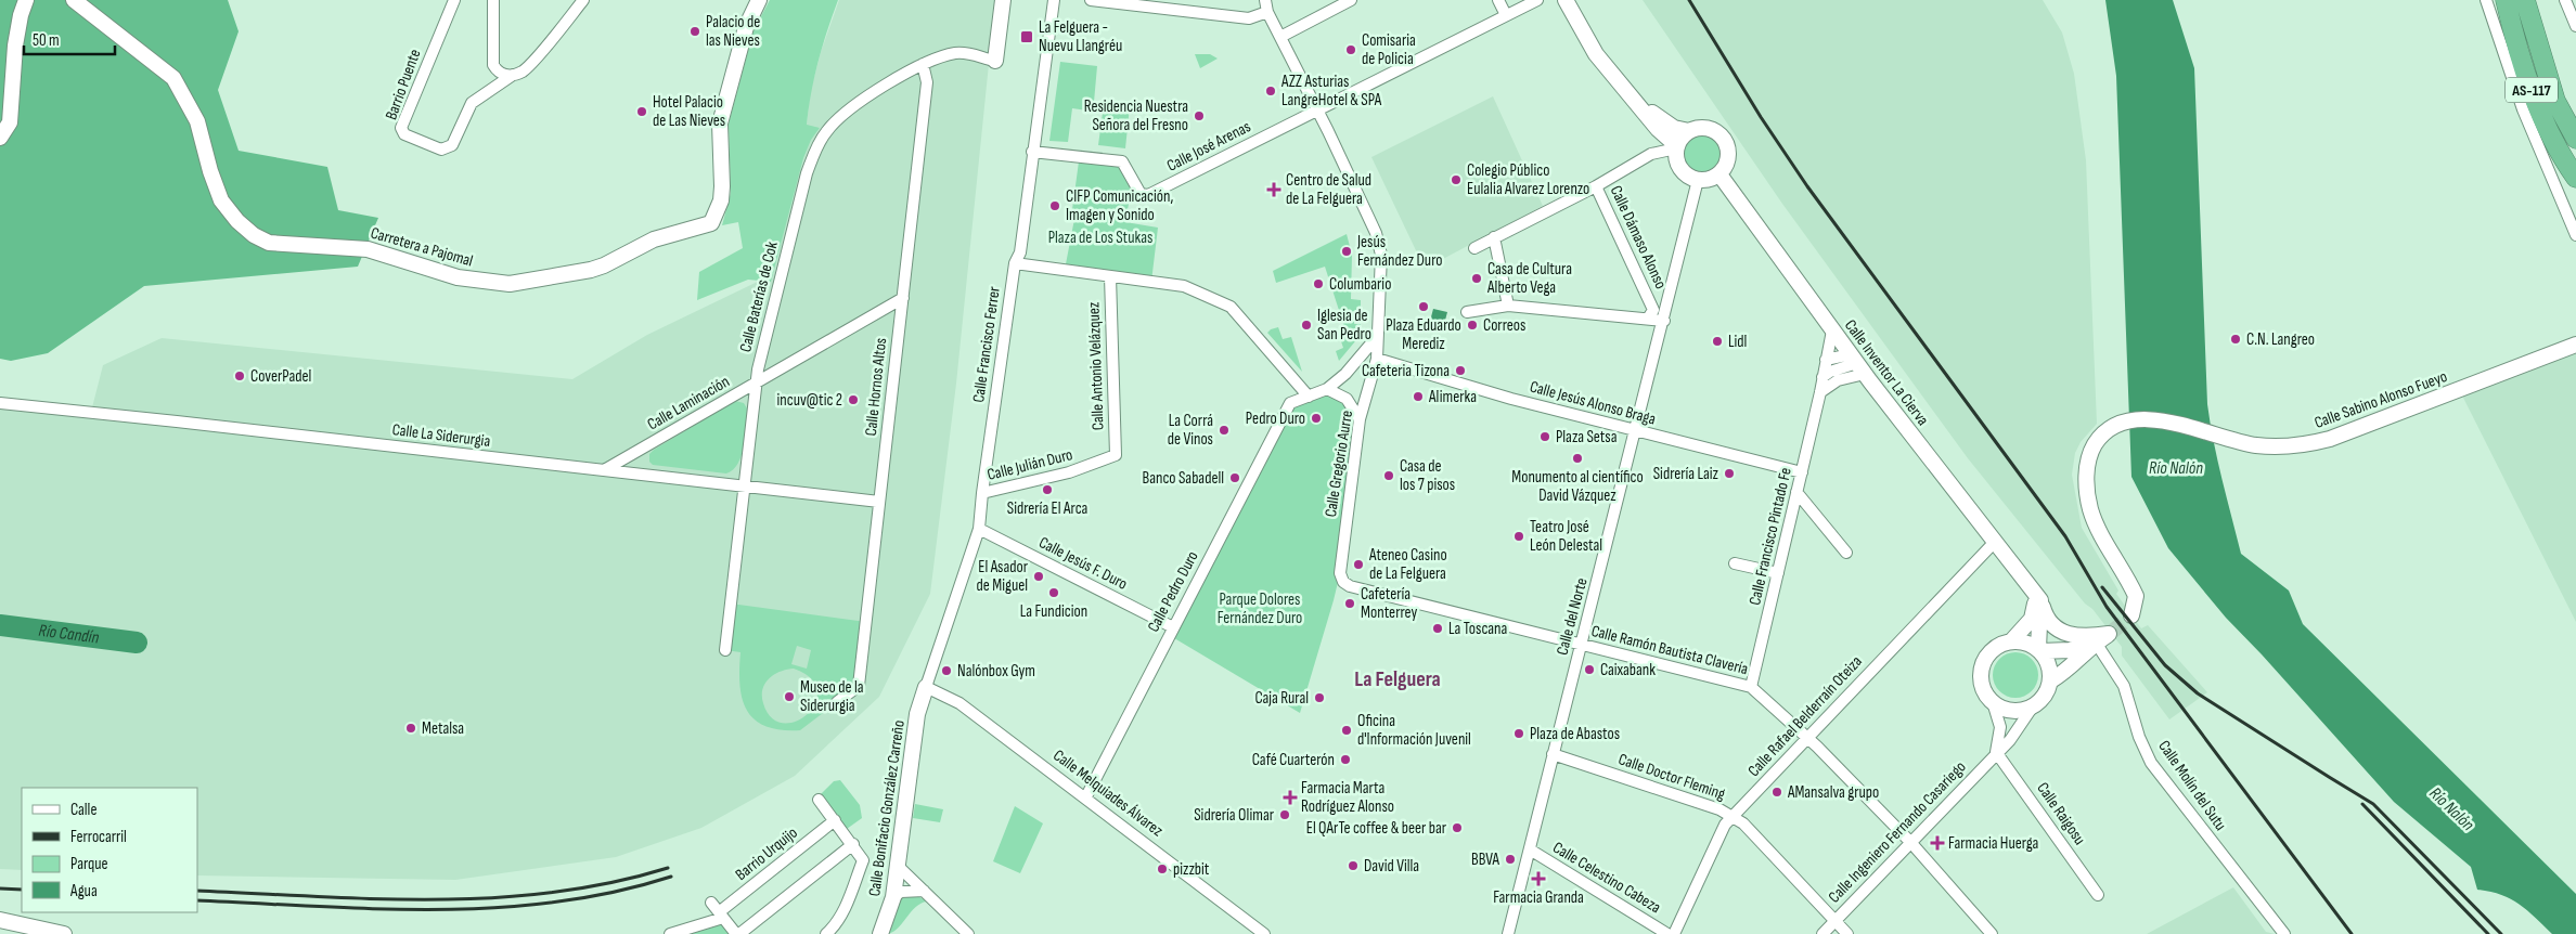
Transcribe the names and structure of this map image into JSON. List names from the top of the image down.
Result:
{
  "streets": {
    "highway": ["AS-117"],
    "street": [
      "Barrio Puente",
      "Calle José Arenas",
      "Calle Dámaso Alonso",
      "Carretera a Pajomal",
      "Calle Baterías de Cok",
      "Calle Francisco Ferrer",
      "Calle Antonio Velázquez",
      "Calle Inventor La Cierva",
      "Calle Hornos Altos",
      "Calle Sabino Alonso Fueyo",
      "Calle Laminación",
      "Calle Jesús Alonso Braga",
      "Calle La Siderurgia",
      "Calle Gregorio Aurre",
      "Calle Julián Duro",
      "Calle Francisco Pintado Fe",
      "Calle Jesús F. Duro",
      "Calle Pedro Duro",
      "Calle del Norte",
      "Calle Ramón Bautista Clavería",
      "Calle Rafael Belderraín Oteiza",
      "Calle Doctor Fleming",
      "Calle Molín del Sutu",
      "Calle Melquiades Álvarez",
      "Calle Bonifacio González Carreño",
      "Calle Raigosu",
      "Calle Ingeniero Fernando Casariego",
      "Barrio Urquijo",
      "Calle Celestino Cabeza"
    ]
  },
  "crossings": [
    ["Calle José Arenas", "Calle Francisco Ferrer"],
    ["Calle José Arenas", "Calle Gregorio Aurre"],
    ["Calle Dámaso Alonso", "Calle del Norte"],
    ["Calle Baterías de Cok", "Calle Hornos Altos"],
    ["Calle Baterías de Cok", "Calle Laminación"],
    ["Calle Baterías de Cok", "Calle La Siderurgia"],
    ["Calle Francisco Ferrer", "Calle Julián Duro"],
    ["Calle Francisco Ferrer", "Calle Jesús F. Duro"],
    ["Calle Francisco Ferrer", "Calle Melquiades Álvarez"],
    ["Calle Francisco Ferrer", "Calle Bonifacio González Carreño"],
    ["Calle Antonio Velázquez", "Calle Julián Duro"],
    ["Calle Inventor La Cierva", "Calle Francisco Pintado Fe"],
    ["Calle Inventor La Cierva", "Calle del Norte"],
    ["Calle Inventor La Cierva", "Calle Rafael Belderraín Oteiza"],
    ["Calle Hornos Altos", "Calle Laminación"],
    ["Calle Hornos Altos", "Calle La Siderurgia"],
    ["Calle Laminación", "Calle La Siderurgia"],
    ["Calle Jesús Alonso Braga", "Calle Gregorio Aurre"],
    ["Calle Jesús Alonso Braga", "Calle Francisco Pintado Fe"],
    ["Calle Jesús Alonso Braga", "Calle del Norte"],
    ["Calle Gregorio Aurre", "Calle Ramón Bautista Clavería"],
    ["Calle Francisco Pintado Fe", "Calle Ramón Bautista Clavería"],
    ["Calle Jesús F. Duro", "Calle Pedro Duro"],
    ["Calle Pedro Duro", "Calle Melquiades Álvarez"],
    ["Calle del Norte", "Calle Ramón Bautista Clavería"],
    ["Calle del Norte", "Calle Doctor Fleming"],
    ["Calle del Norte", "Calle Celestino Cabeza"],
    ["Calle Ramón Bautista Clavería", "Calle Rafael Belderraín Oteiza"],
    ["Calle Ramón Bautista Clavería", "Calle Ingeniero Fernando Casariego"],
    ["Calle Rafael Belderraín Oteiza", "Calle Doctor Fleming"],
    ["Calle Doctor Fleming", "Calle Ingeniero Fernando Casariego"],
    ["Calle Melquiades Álvarez", "Calle Bonifacio González Carreño"],
    ["Calle Raigosu", "Calle Ingeniero Fernando Casariego"]
  ],
  "districts": ["La Felguera"],
  "water": ["Río Nalón", "Río Candín"],
  "parks": ["Plaza de Los Stukas", "Parque Dolores Fernández Duro"],
  "places": {
    "other": [
      "Palacio de las Nieves",
      "Comisaria de Policia",
      "AZZ Asturias LangreHotel & SPA",
      "Hotel Palacio de Las Nieves",
      "Residencia Nuestra Señora del Fresno",
      "Colegio Público Eulalia Alvarez Lorenzo",
      "CIFP Comunicación, Imagen y Sonido",
      "Jesús Fernández Duro",
      "Casa de Cultura Alberto Vega",
      "Columbario",
      "Plaza Eduardo Merediz",
      "Iglesia de San Pedro",
      "Correos",
      "C.N. Langreo",
      "Lidl",
      "Cafeteria Tizona",
      "CoverPadel",
      "Alimerka",
      "incuv@tic 2",
      "Pedro Duro",
      "La Corrá de Vinos",
      "Plaza Setsa",
      "Monumento al científico David Vázquez",
      "Sidrería Laiz",
      "Casa de los 7 pisos",
      "Banco Sabadell",
      "Sidrería El Arca",
      "Teatro José León Delestal",
      "Ateneo Casino de La Felguera",
      "El Asador de Miguel",
      "La Fundicion",
      "Cafetería Monterrey",
      "La Toscana",
      "Caixabank",
      "Nalónbox Gym",
      "Museo de la Siderurgia",
      "Caja Rural",
      "Metalsa",
      "Oficina d'Información Juvenil",
      "Plaza de Abastos",
      "Café Cuarterón",
      "AMansalva grupo",
      "Sidrería Olimar",
      "El QArTe coffee & beer bar",
      "BBVA",
      "David Villa",
      "pizzbit"
    ],
    "transit": ["La Felguera - Nuevu Llangréu"],
    "health": [
      "Centro de Salud de La Felguera",
      "Farmacia Marta Rodríguez Alonso",
      "Farmacia Huerga",
      "Farmacia Granda"
    ]
  },
  "legend": [
    "Calle",
    "Ferrocarril",
    "Parque",
    "Agua"
  ],
  "scale_bar": "50 m"
}
